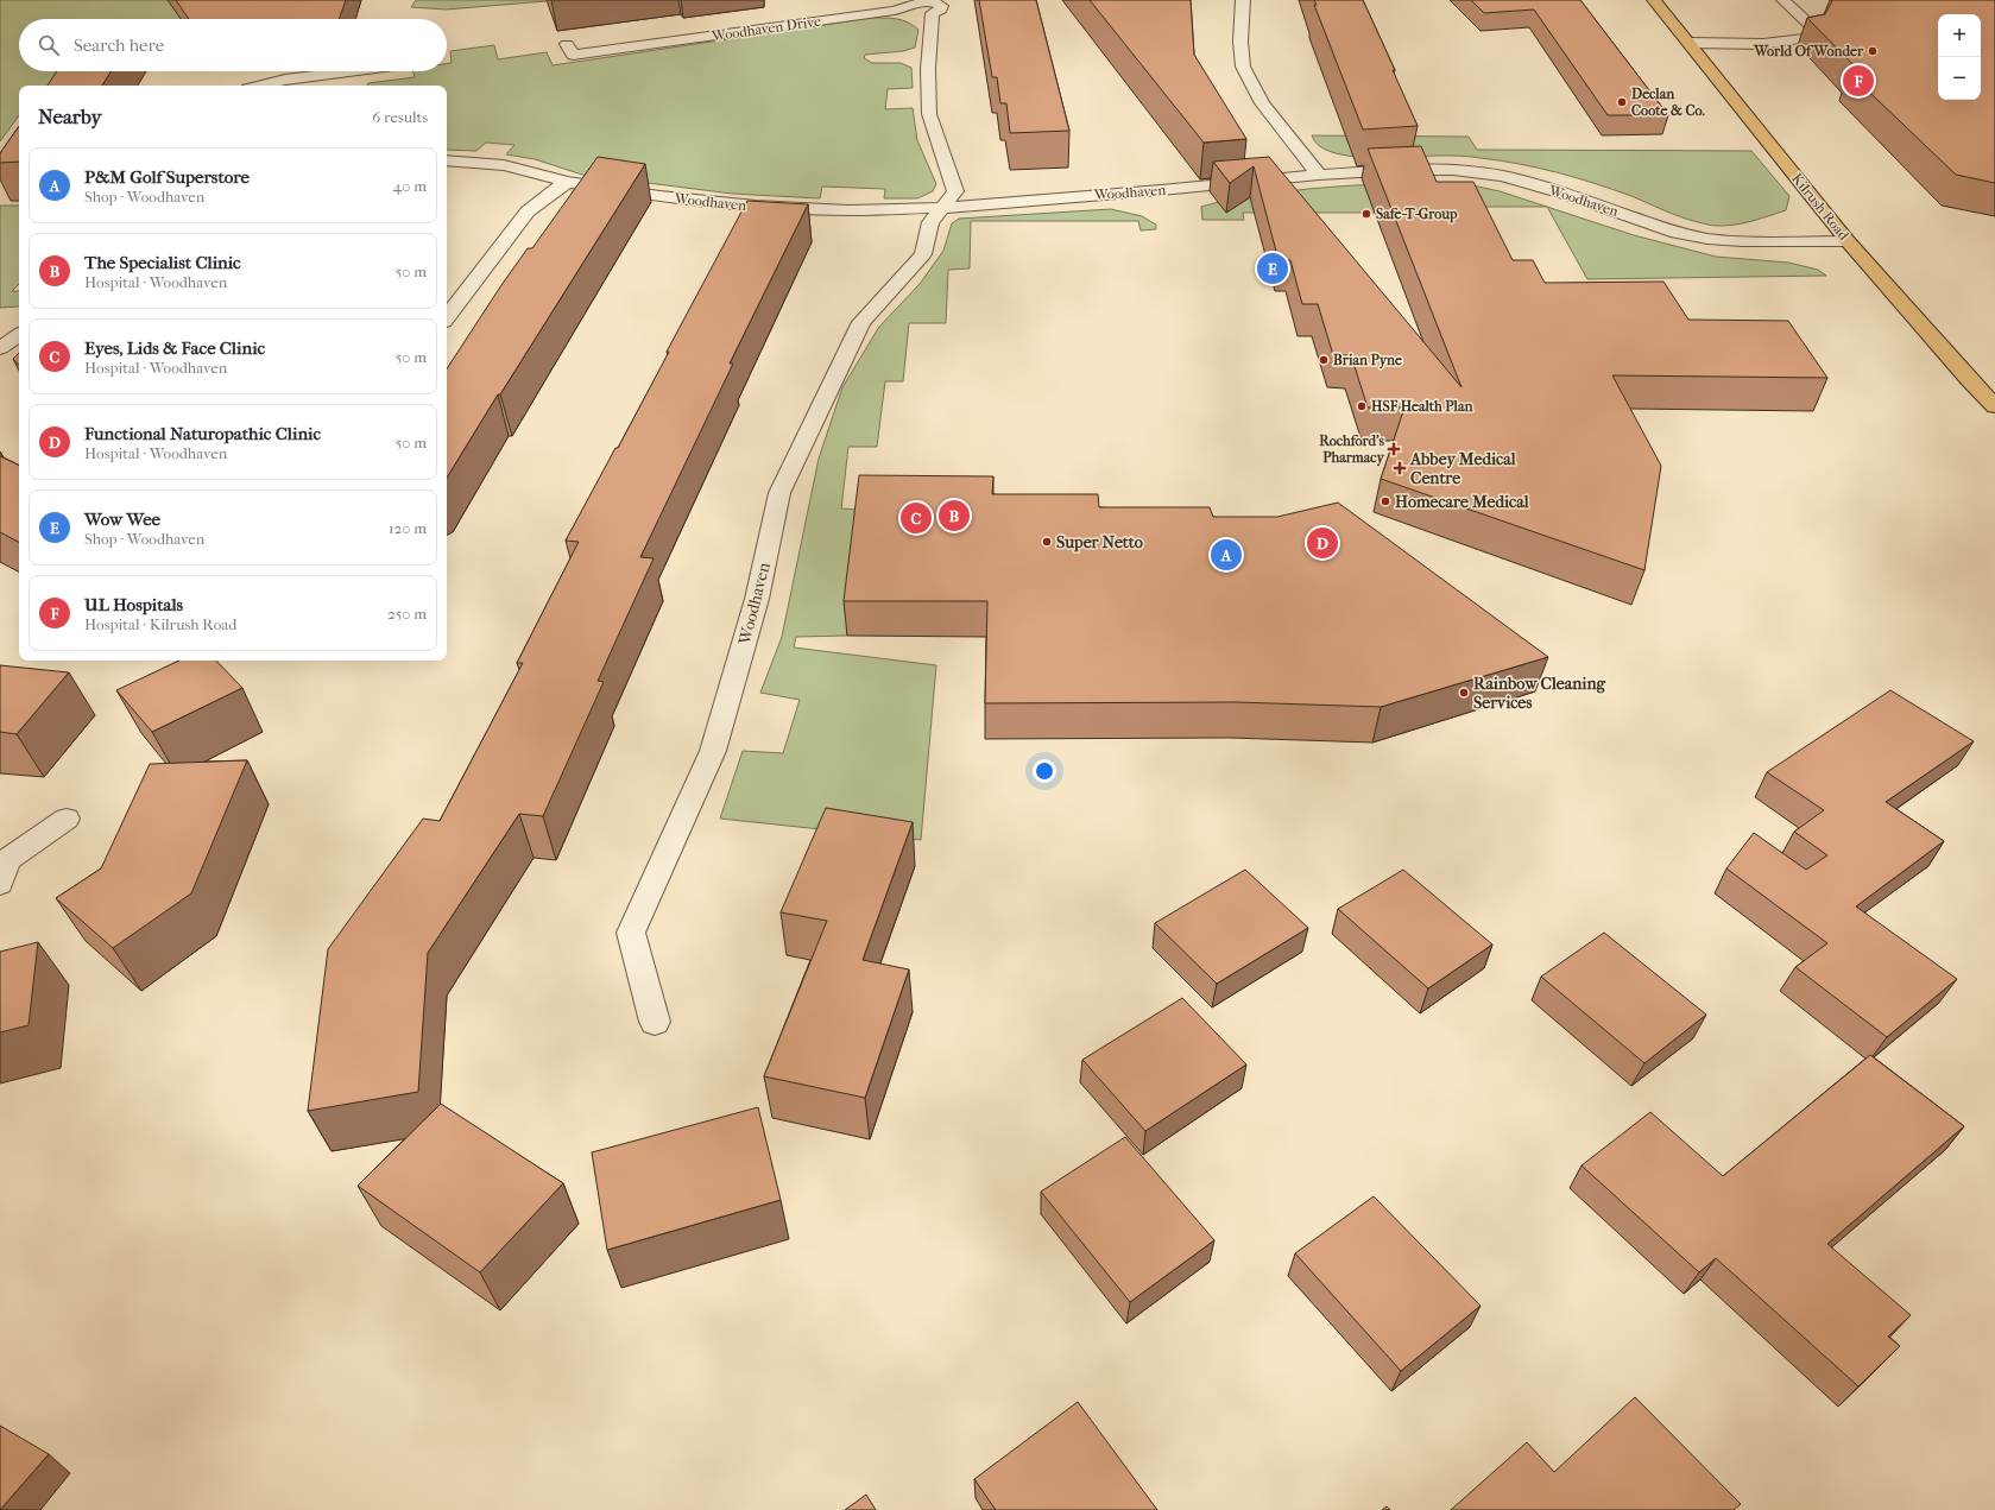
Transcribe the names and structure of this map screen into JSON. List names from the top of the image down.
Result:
{
  "streets": {
    "main road": ["Kilrush Road"],
    "street": ["Woodhaven Drive", "Woodhaven"]
  },
  "crossings": [
    ["Woodhaven Drive", "Woodhaven"],
    ["Woodhaven", "Kilrush Road"]
  ],
  "places": {
    "other": [
      "World Of Wonder",
      "Declan Coote & Co.",
      "Safe-T-Group",
      "Brian Pyne",
      "HSF Health Plan",
      "Homecare Medical",
      "Super Netto",
      "Rainbow Cleaning Services"
    ],
    "health": ["Rochford's Pharmacy", "Abbey Medical Centre"]
  },
  "page": {
    "map_buttons": ["+", "−"],
    "search": "Search here",
    "pins": [
      "F",
      "E",
      "B",
      "C",
      "D",
      "A"
    ],
    "heading": ["Nearby", "6 results"],
    "list": [
      {
        "mark": "A",
        "name": "P&M Golf Superstore",
        "note": "Shop · Woodhaven",
        "value": "40 m"
      },
      {
        "mark": "B",
        "name": "The Specialist Clinic",
        "note": "Hospital · Woodhaven",
        "value": "50 m"
      },
      {
        "mark": "C",
        "name": "Eyes, Lids & Face Clinic",
        "note": "Hospital · Woodhaven",
        "value": "50 m"
      },
      {
        "mark": "D",
        "name": "Functional Naturopathic Clinic",
        "note": "Hospital · Woodhaven",
        "value": "50 m"
      },
      {
        "mark": "E",
        "name": "Wow Wee",
        "note": "Shop · Woodhaven",
        "value": "120 m"
      },
      {
        "mark": "F",
        "name": "UL Hospitals",
        "note": "Hospital · Kilrush Road",
        "value": "250 m"
      }
    ]
  }
}
